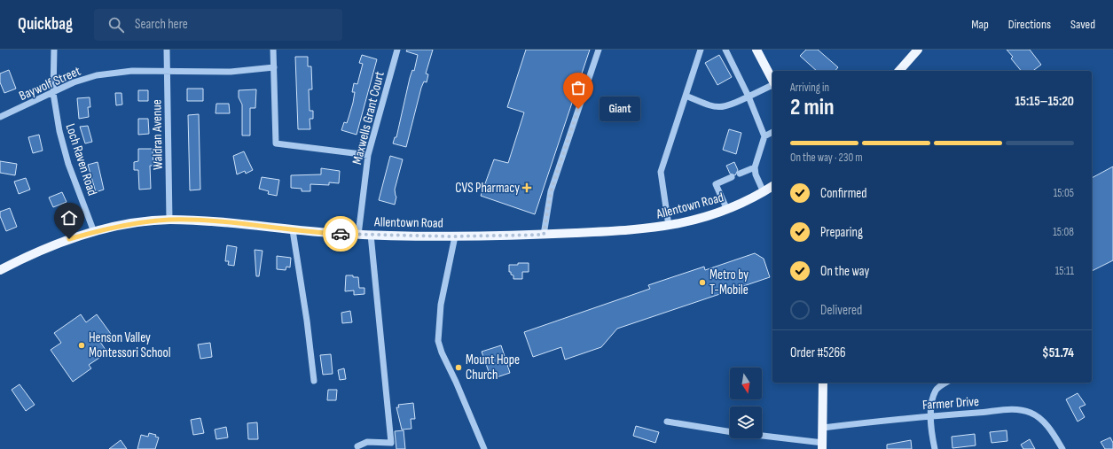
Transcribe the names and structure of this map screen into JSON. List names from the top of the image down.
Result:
{
  "streets": {
    "main road": ["Allentown Road"],
    "street": [
      "Baywolf Street",
      "Maxwells Grant Court",
      "Waldran Avenue",
      "Loch Raven Road",
      "Farmer Drive"
    ]
  },
  "crossings": [
    ["Baywolf Street", "Waldran Avenue"],
    ["Baywolf Street", "Loch Raven Road"],
    ["Maxwells Grant Court", "Allentown Road"],
    ["Waldran Avenue", "Allentown Road"],
    ["Loch Raven Road", "Allentown Road"]
  ],
  "places": {
    "other": [
      "Giant",
      "Metro by T-Mobile",
      "Henson Valley Montessori School",
      "Mount Hope Church"
    ],
    "health": ["CVS Pharmacy"]
  },
  "north": "bottom",
  "page": {
    "header": "Quickbag",
    "search": "Search here",
    "nav": ["Map", "Directions", "Saved"],
    "heading": ["2 min", "Arriving in", "15:15–15:20"],
    "panel": ["Order #5266", "$51.74"],
    "bubble": "Giant",
    "bar": "On the way · 230 m",
    "list": [
      ["Confirmed", "15:05"],
      ["Preparing", "15:08"],
      ["On the way", "15:11"],
      "Delivered"
    ]
  }
}
